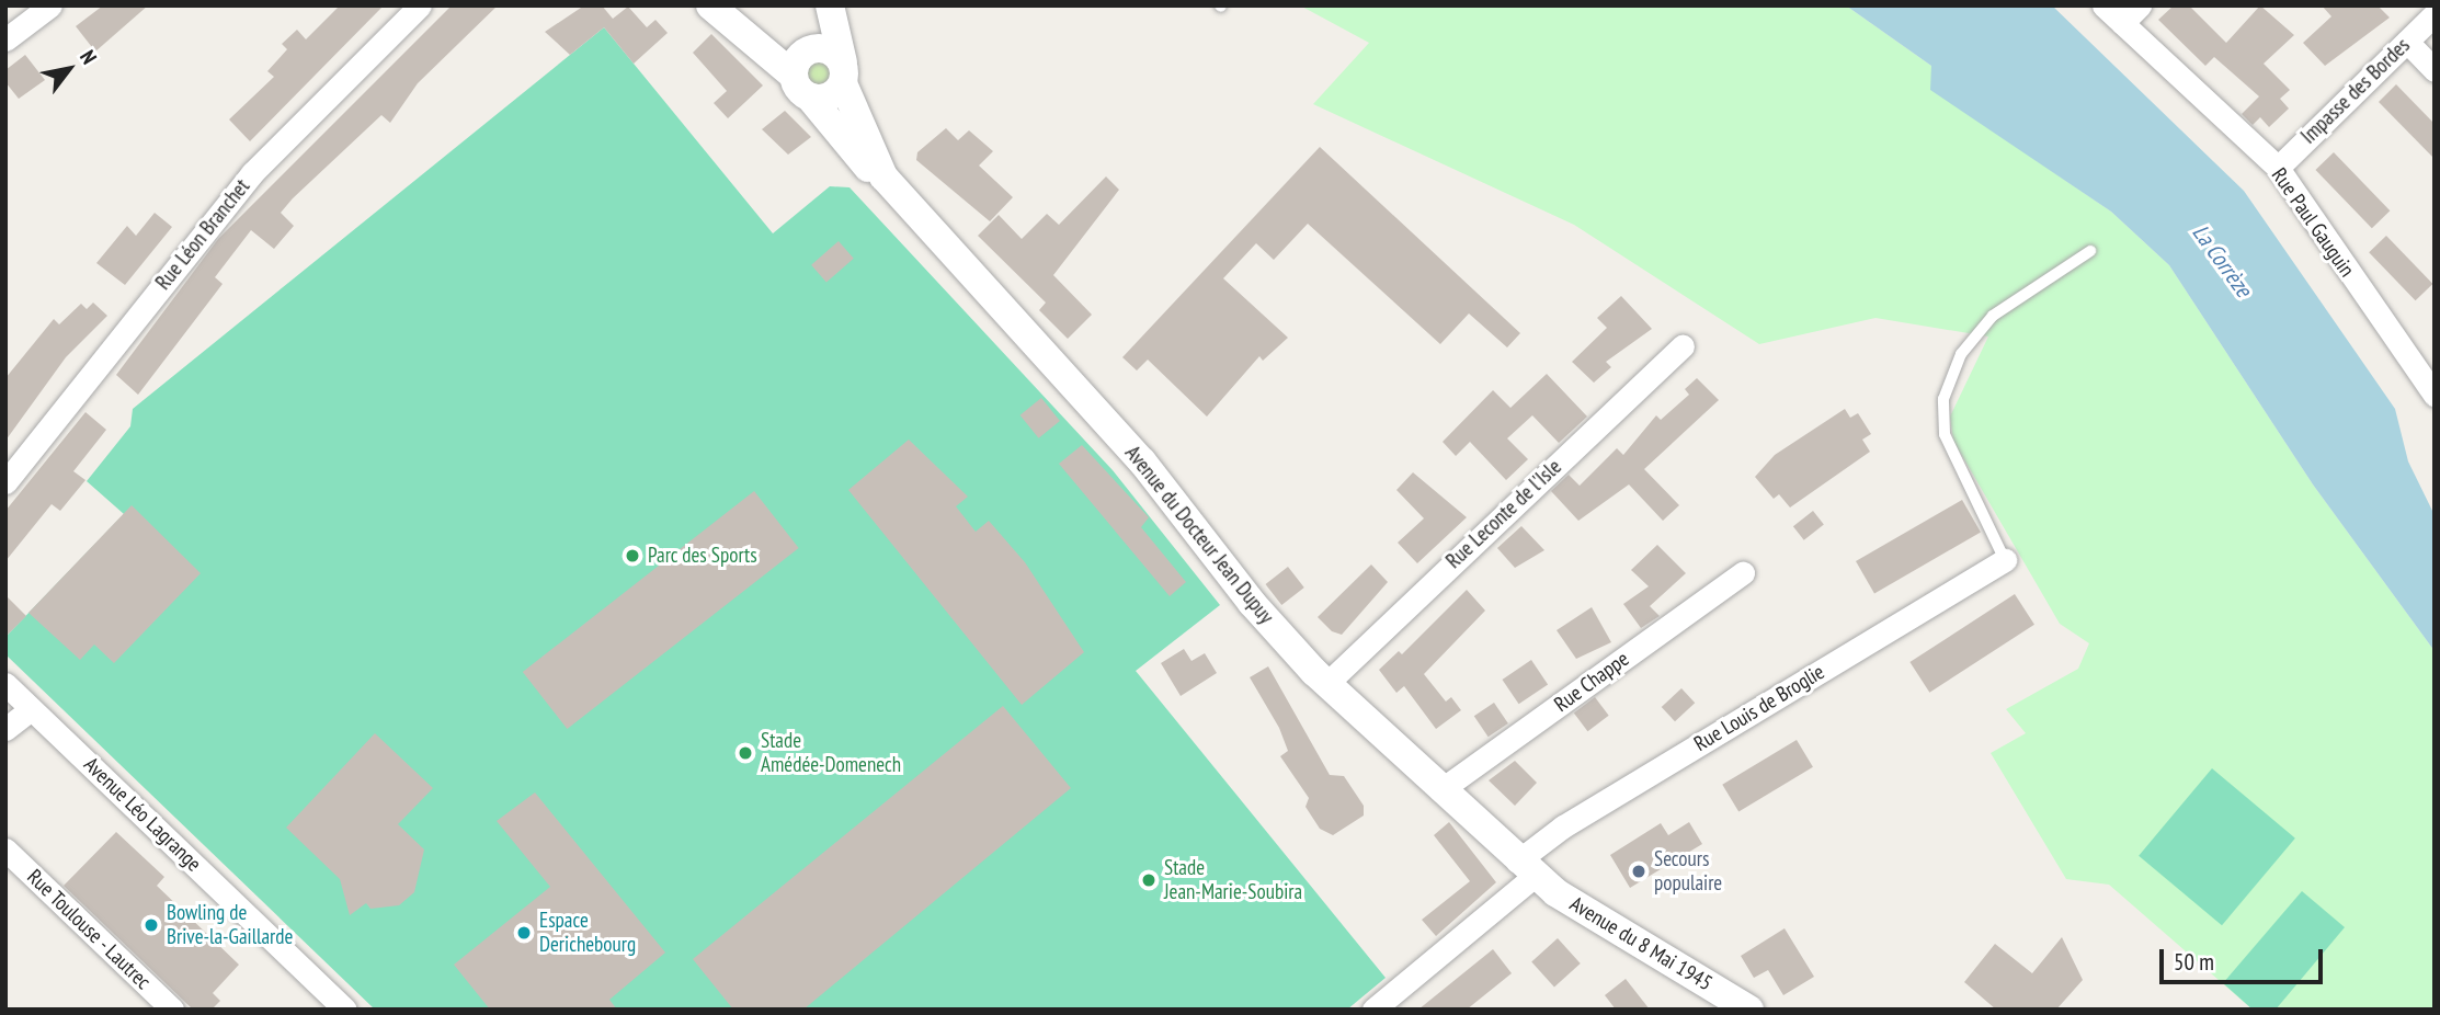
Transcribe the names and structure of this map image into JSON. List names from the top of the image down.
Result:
{
  "streets": {
    "street": [
      "Impasse des Bordes",
      "Rue Paul Gauguin",
      "Rue Léon Branchet",
      "Rue Leconte de l'Isle",
      "Avenue du Docteur Jean Dupuy",
      "Rue Chappe",
      "Rue Louis de Broglie",
      "Avenue Léo Lagrange",
      "Rue Toulouse - Lautrec",
      "Avenue du 8 Mai 1945"
    ]
  },
  "crossings": [
    ["Impasse des Bordes", "Rue Paul Gauguin"],
    ["Rue Leconte de l'Isle", "Avenue du Docteur Jean Dupuy"],
    ["Avenue du Docteur Jean Dupuy", "Rue Chappe"],
    ["Avenue du Docteur Jean Dupuy", "Rue Louis de Broglie"],
    ["Avenue du Docteur Jean Dupuy", "Avenue du 8 Mai 1945"],
    ["Rue Louis de Broglie", "Avenue du 8 Mai 1945"]
  ],
  "water": ["La Corrèze"],
  "places": [
    "Parc des Sports",
    "Stade Amédée-Domenech",
    "Secours populaire",
    "Stade Jean-Marie-Soubira",
    "Bowling de Brive-la-Gaillarde",
    "Espace Derichebourg"
  ],
  "scale_bar": "50 m",
  "north": "top right"
}
